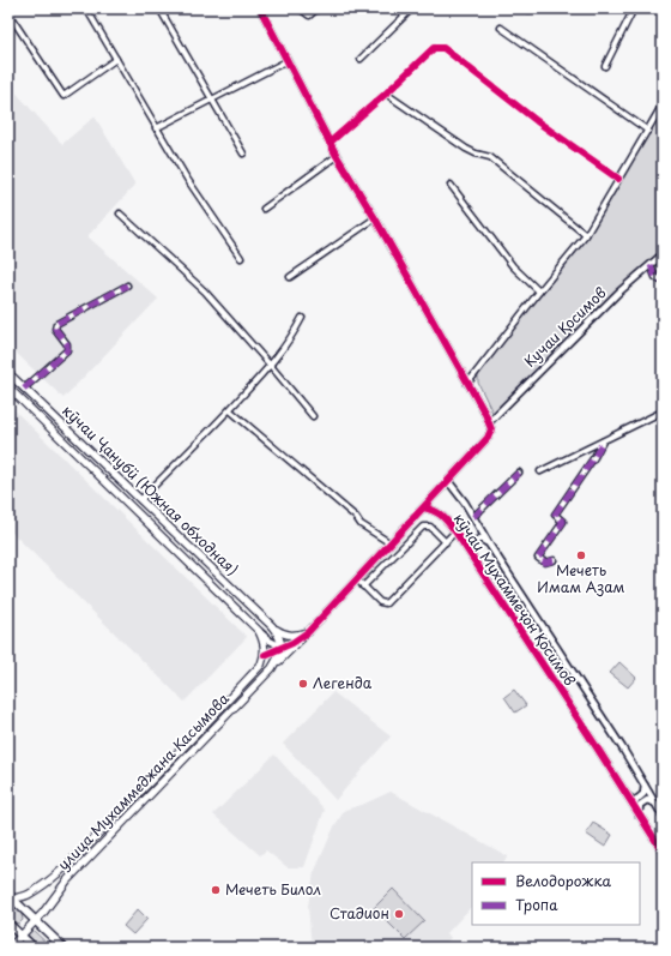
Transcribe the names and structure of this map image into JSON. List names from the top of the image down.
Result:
{
  "streets": {
    "main road": ["кӯчаи Ҷанубӣ (Южная обходная)", "улица Мухаммеджана Касымова"],
    "street": ["Кучаи Қосимов", "кӯчаи Мухаммеҷон Қосимов"]
  },
  "places": [
    "Мечеть Имам Азам",
    "Легенда",
    "Мечеть Билол",
    "Стадион"
  ],
  "legend": ["Велодорожка", "Тропа"]
}
